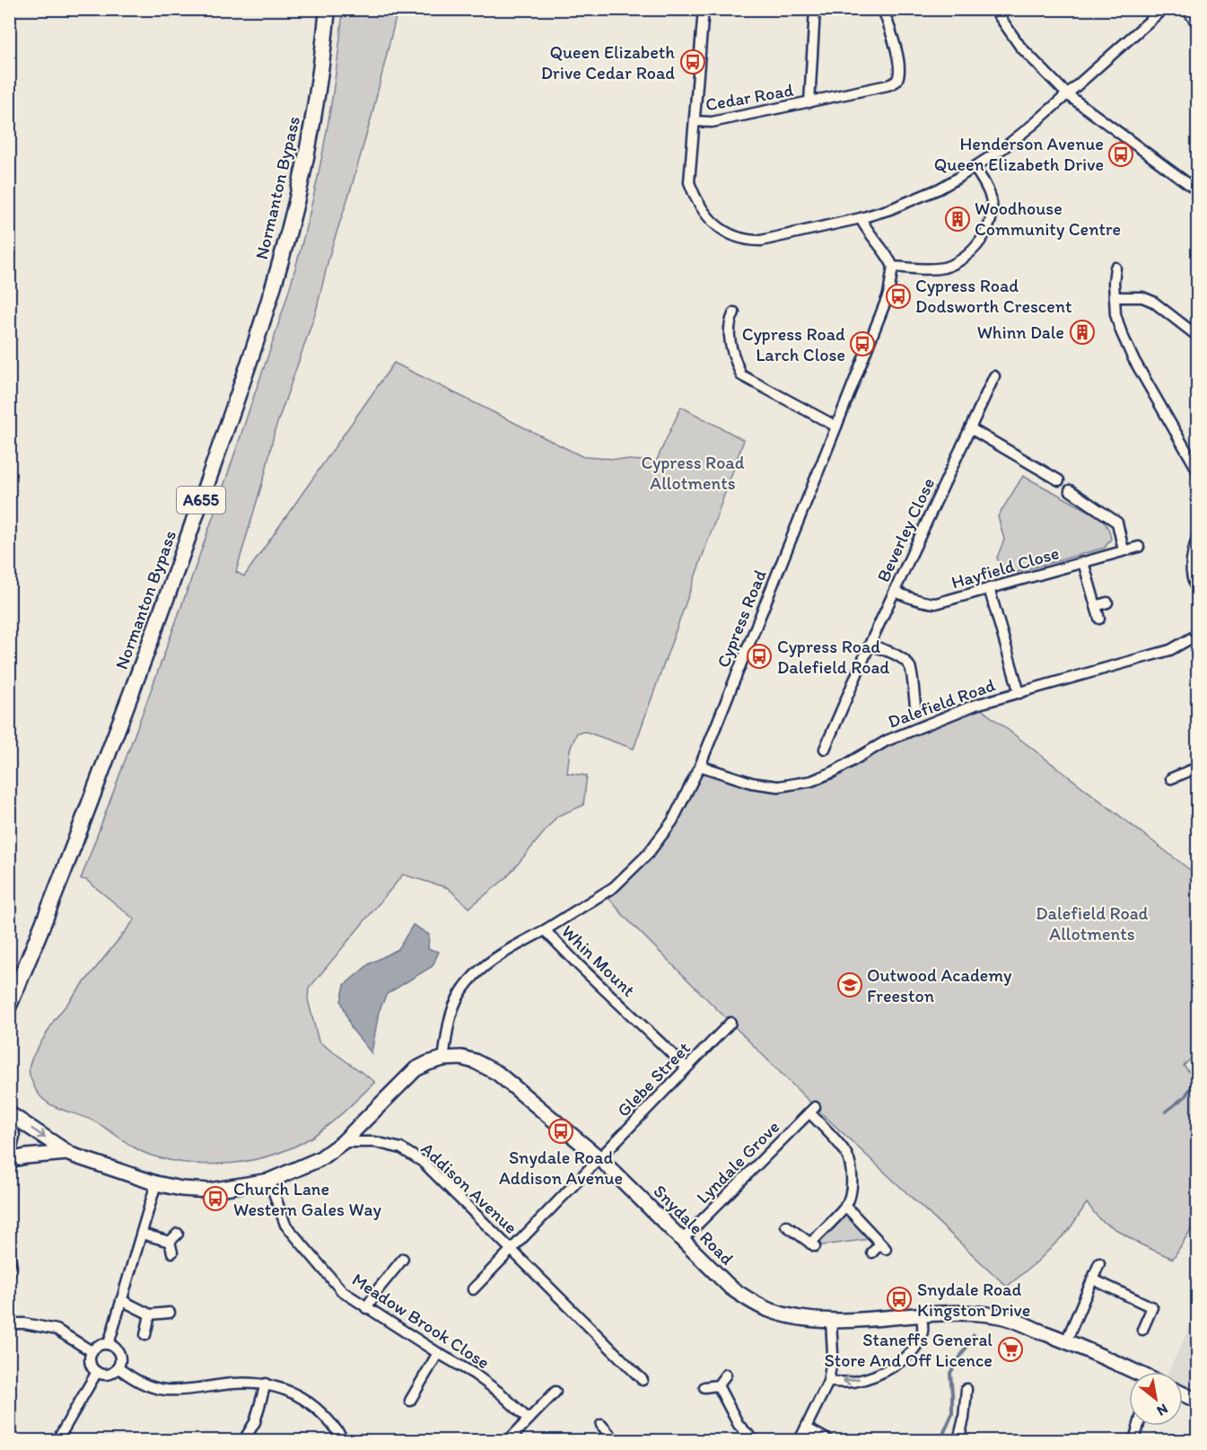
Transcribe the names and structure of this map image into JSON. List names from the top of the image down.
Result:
{
  "streets": {
    "main road": ["Normanton Bypass", "A655"],
    "street": [
      "Cedar Road",
      "Beverley Close",
      "Hayfield Close",
      "Cypress Road",
      "Dalefield Road",
      "Whin Mount",
      "Glebe Street",
      "Lyndale Grove",
      "Addison Avenue",
      "Snydale Road",
      "Meadow Brook Close"
    ]
  },
  "crossings": [
    ["Beverley Close", "Hayfield Close"],
    ["Cypress Road", "Dalefield Road"],
    ["Cypress Road", "Whin Mount"],
    ["Whin Mount", "Glebe Street"],
    ["Whin Mount", "Snydale Road"],
    ["Glebe Street", "Addison Avenue"],
    ["Glebe Street", "Snydale Road"],
    ["Lyndale Grove", "Snydale Road"],
    ["Addison Avenue", "Snydale Road"],
    ["Snydale Road", "Meadow Brook Close"]
  ],
  "parks": ["Cypress Road Allotments", "Dalefield Road Allotments"],
  "places": {
    "bus stop": [
      "Queen Elizabeth Drive Cedar Road",
      "Henderson Avenue Queen Elizabeth Drive",
      "Cypress Road Dodsworth Crescent",
      "Cypress Road Larch Close",
      "Cypress Road Dalefield Road",
      "Snydale Road Addison Avenue",
      "Church Lane Western Gales Way",
      "Snydale Road Kingston Drive"
    ],
    "building": ["Woodhouse Community Centre", "Whinn Dale"],
    "school or university": ["Outwood Academy Freeston"],
    "supermarket": ["Staneffs General Store And Off Licence"]
  },
  "north": "bottom right"
}
